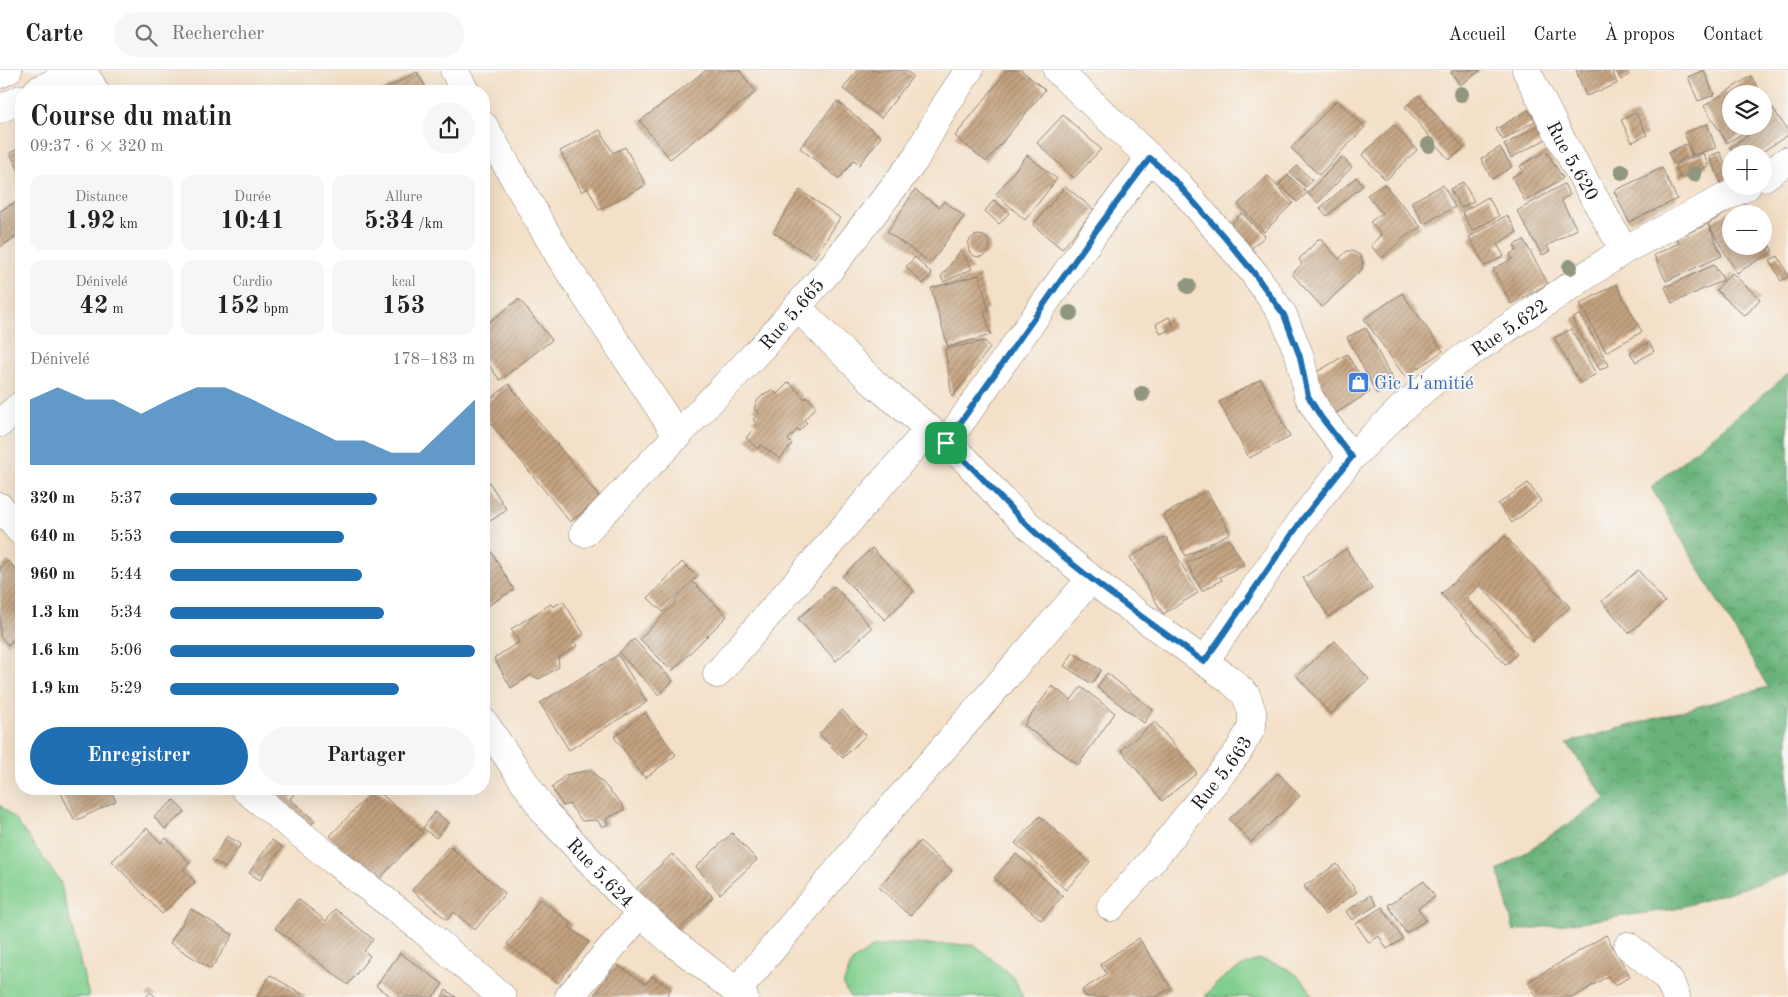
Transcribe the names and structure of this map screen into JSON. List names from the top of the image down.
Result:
{
  "streets": {
    "street": [
      "Rue 5.620",
      "Rue 5.665",
      "Rue 5.622",
      "Rue 5.663",
      "Rue 5.624"
    ]
  },
  "crossings": [
    ["Rue 5.620", "Rue 5.622"],
    ["Rue 5.665", "Rue 5.663"],
    ["Rue 5.622", "Rue 5.663"]
  ],
  "places": {
    "shop": ["Gic L'amitié"]
  },
  "page": {
    "header": "Carte",
    "search": "Rechercher",
    "nav": [
      "Accueil",
      "Carte",
      "À propos",
      "Contact"
    ],
    "map_buttons": ["+", "−"],
    "heading": ["Course du matin", "09:37 · 6 × 320 m"],
    "stats": [
      ["Distance", "1.92 km"],
      ["Durée", "10:41"],
      ["Allure", "5:34 /km"],
      ["Dénivelé", "42 m"],
      ["Cardio", "152 bpm"],
      ["kcal", "153"]
    ],
    "chart": ["Dénivelé", "178–183 m"],
    "list": [
      {
        "name": "320 m",
        "note": "5:37"
      },
      {
        "name": "640 m",
        "note": "5:53"
      },
      {
        "name": "960 m",
        "note": "5:44"
      },
      {
        "name": "1.3 km",
        "note": "5:34"
      },
      {
        "name": "1.6 km",
        "note": "5:06"
      },
      {
        "name": "1.9 km",
        "note": "5:29"
      }
    ],
    "buttons": ["Enregistrer", "Partager"]
  }
}
